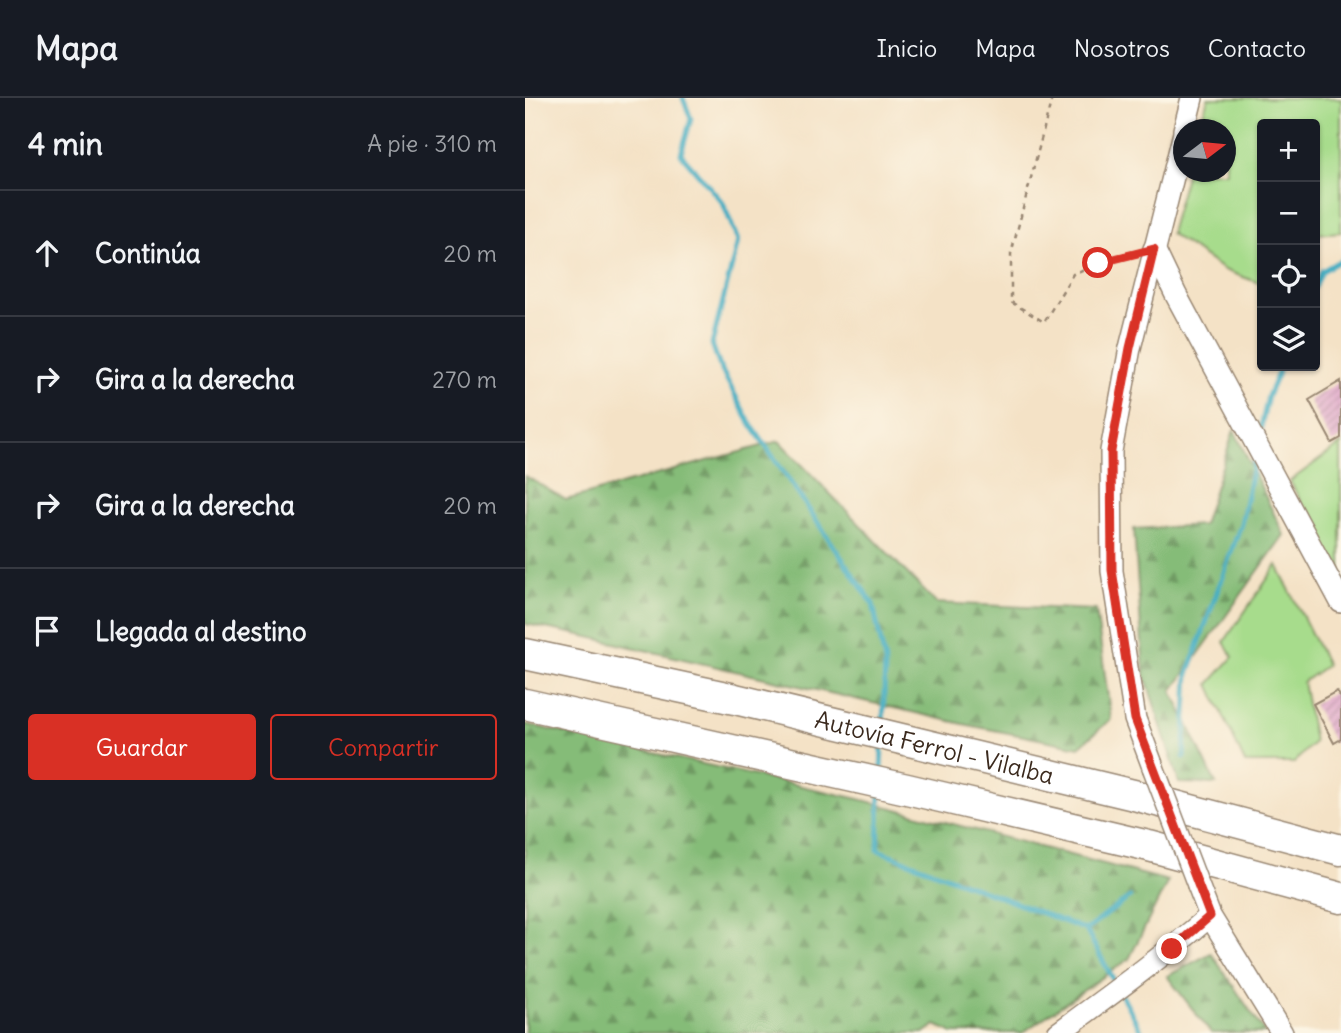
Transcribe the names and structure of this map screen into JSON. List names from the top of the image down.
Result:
{
  "streets": {
    "highway": ["Autovía Ferrol - Vilalba"]
  },
  "north": "right",
  "page": {
    "header": "Mapa",
    "nav": [
      "Inicio",
      "Mapa",
      "Nosotros",
      "Contacto"
    ],
    "heading": ["4 min", "A pie · 310 m"],
    "map_buttons": ["+", "−"],
    "list": [
      ["Continúa", "20 m"],
      ["Gira a la derecha", "270 m"],
      ["Gira a la derecha", "20 m"],
      "Llegada al destino"
    ],
    "buttons": ["Guardar", "Compartir"]
  }
}
